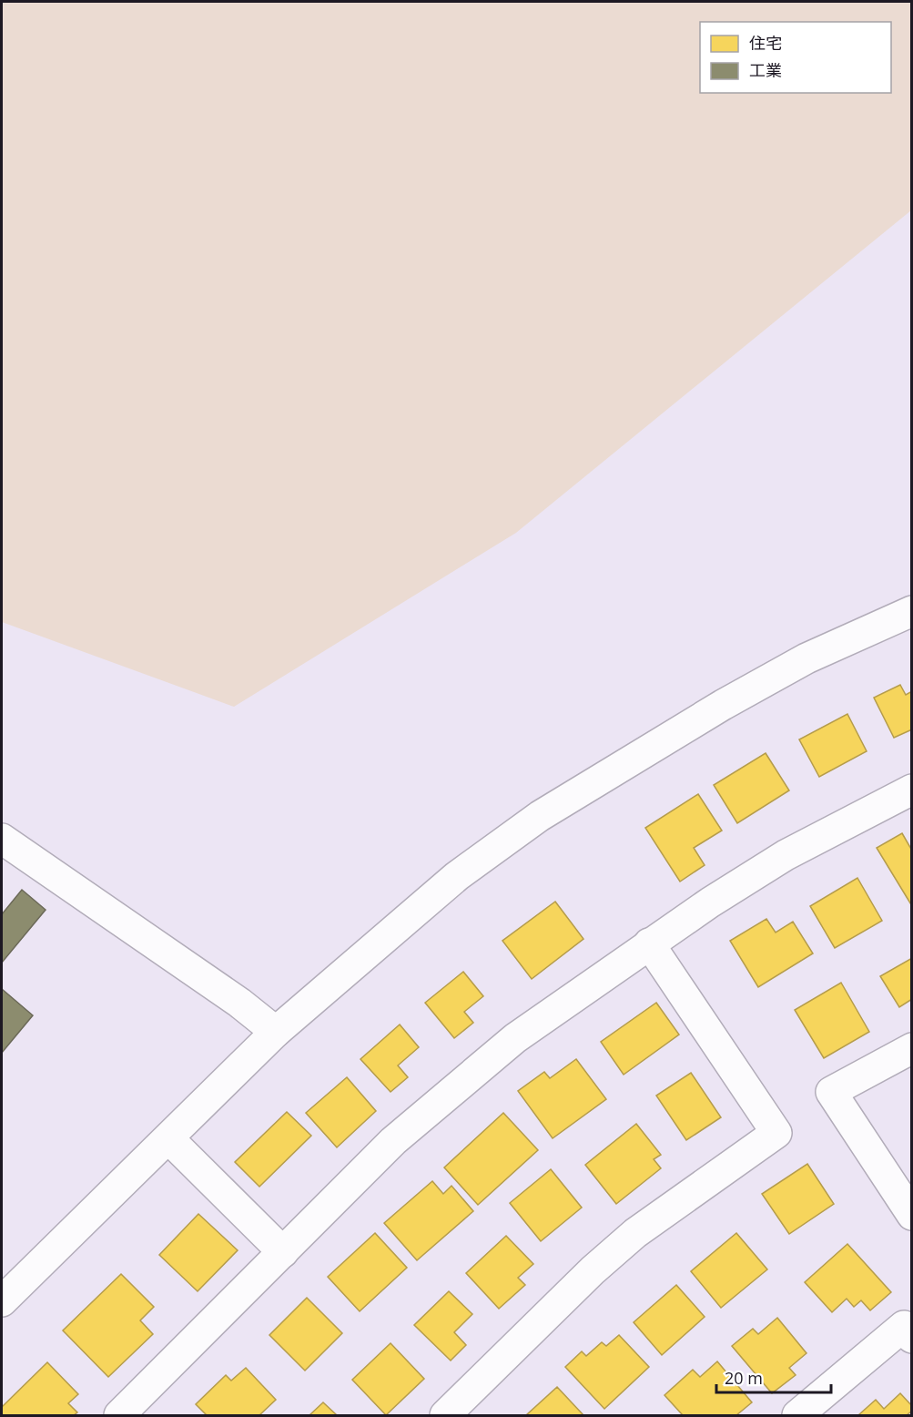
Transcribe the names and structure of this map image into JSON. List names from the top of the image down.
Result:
{
  "legend": ["住宅", "工業"],
  "scale_bar": "20 m"
}
